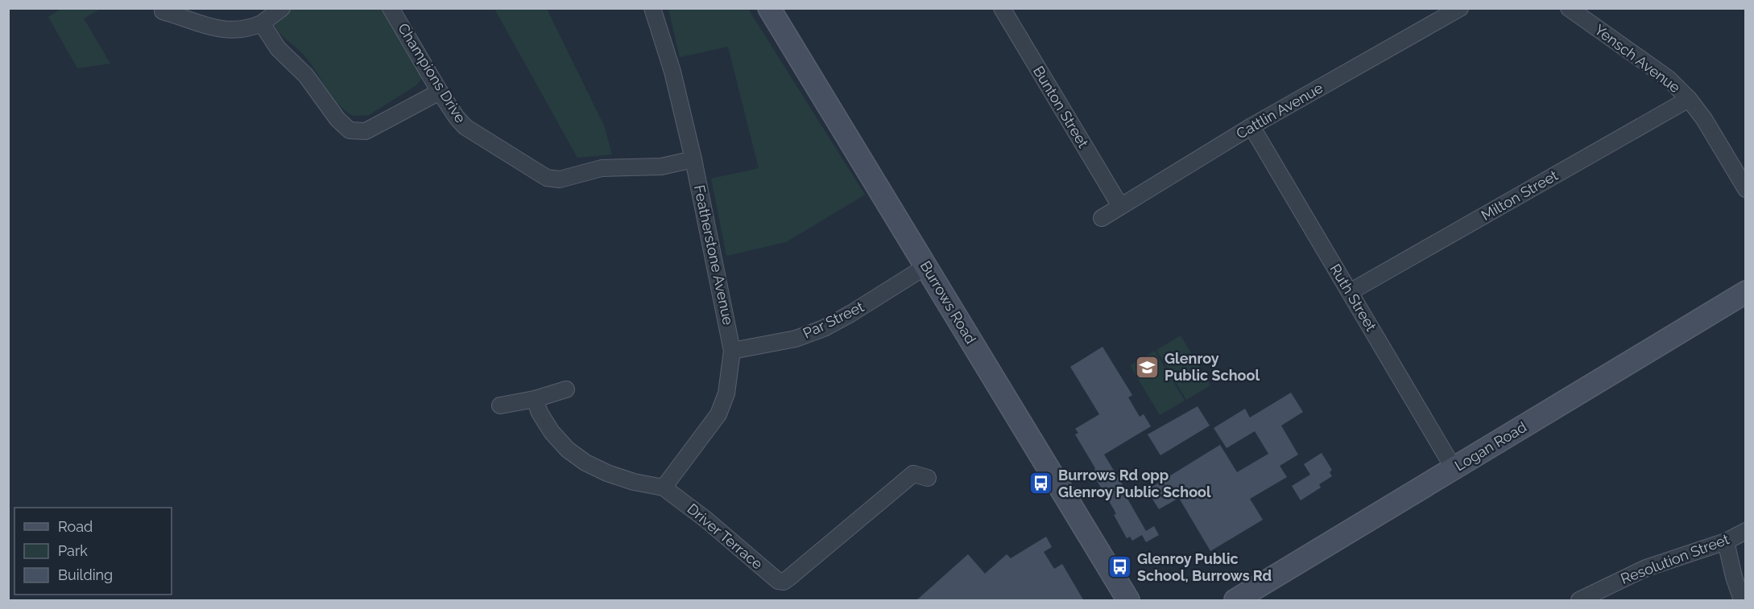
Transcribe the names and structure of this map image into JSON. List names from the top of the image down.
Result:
{
  "streets": {
    "main road": ["Burrows Road", "Logan Road"],
    "street": [
      "Yensch Avenue",
      "Champions Drive",
      "Bunton Street",
      "Cattlin Avenue",
      "Milton Street",
      "Featherstone Avenue",
      "Ruth Street",
      "Par Street",
      "Driver Terrace",
      "Resolution Street"
    ]
  },
  "crossings": [
    ["Yensch Avenue", "Milton Street"],
    ["Champions Drive", "Featherstone Avenue"],
    ["Bunton Street", "Cattlin Avenue"],
    ["Cattlin Avenue", "Ruth Street"],
    ["Milton Street", "Ruth Street"],
    ["Featherstone Avenue", "Par Street"],
    ["Featherstone Avenue", "Driver Terrace"],
    ["Ruth Street", "Logan Road"],
    ["Burrows Road", "Par Street"]
  ],
  "places": {
    "school or university": ["Glenroy Public School"],
    "bus stop": ["Burrows Rd opp Glenroy Public School", "Glenroy Public School, Burrows Rd"]
  },
  "legend": ["Road", "Park", "Building"]
}
